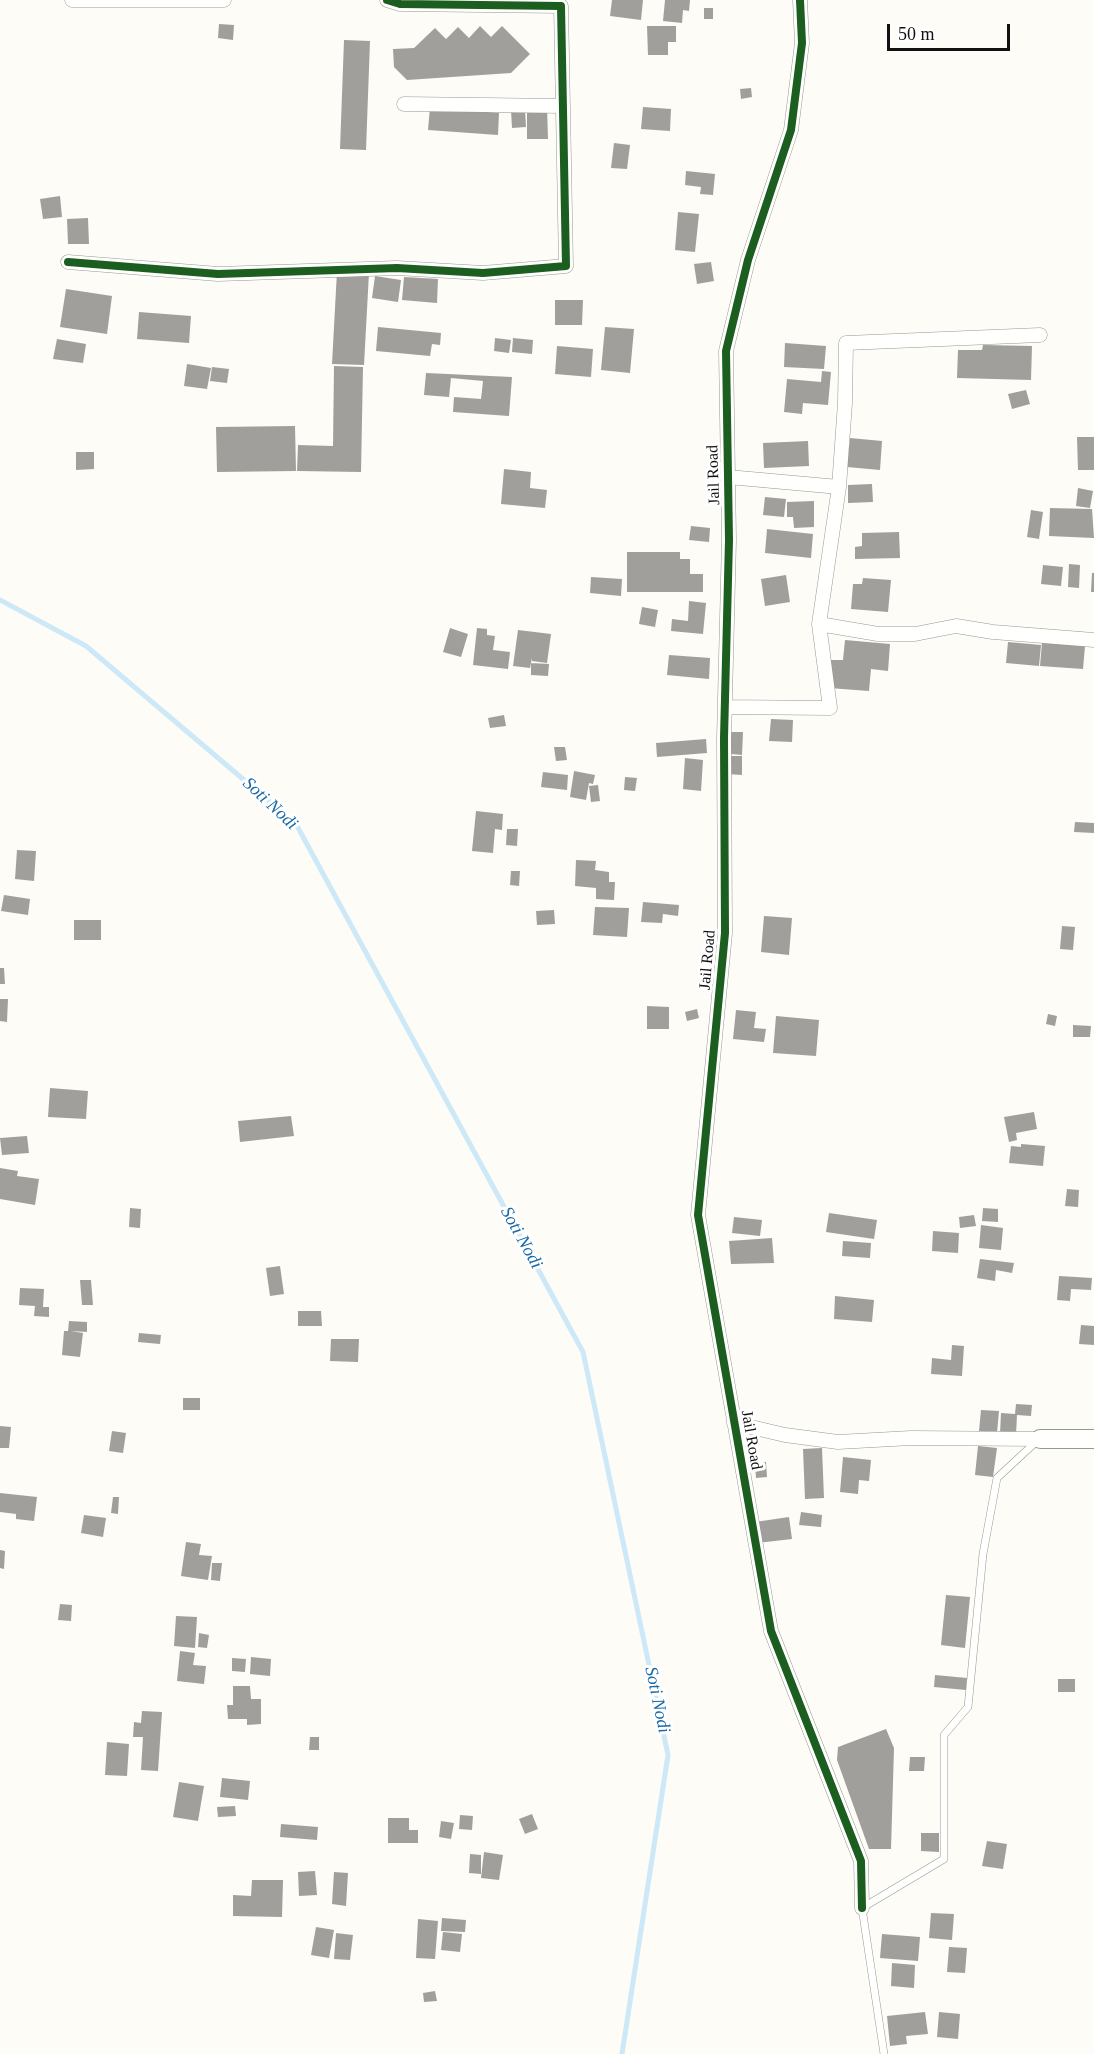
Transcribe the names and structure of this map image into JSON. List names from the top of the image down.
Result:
{
  "streets": {
    "street": ["Jail Road"]
  },
  "water": ["Soti Nodi"],
  "scale_bar": "50 m"
}
